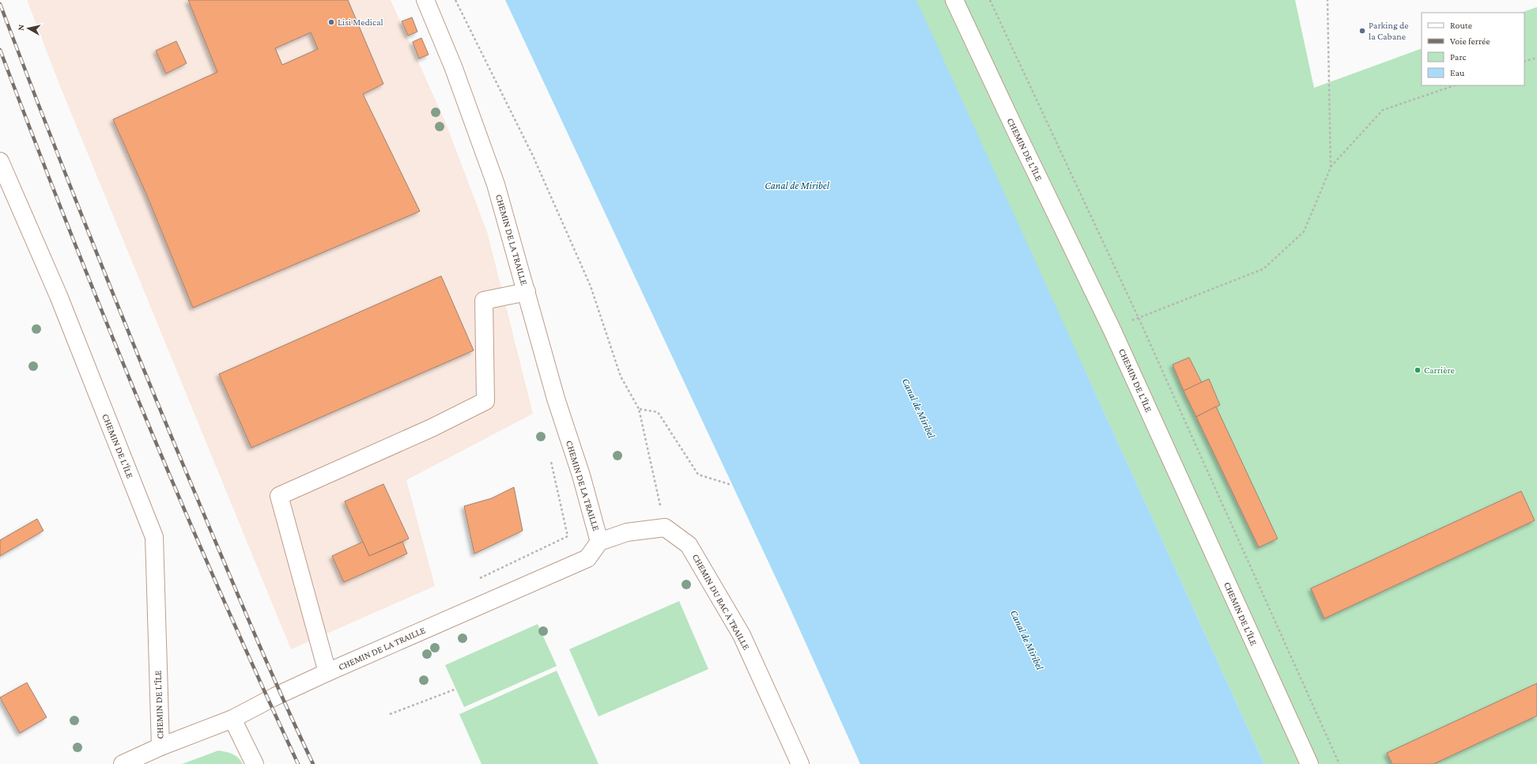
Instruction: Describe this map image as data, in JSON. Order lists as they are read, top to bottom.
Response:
{
  "streets": {
    "street": ["CHEMIN DE L'ÎLE", "CHEMIN DE LA TRAILLE", "CHEMIN DU BAC À TRAILLE"]
  },
  "crossings": [
    ["CHEMIN DE L'ÎLE", "CHEMIN DE LA TRAILLE"]
  ],
  "water": ["Canal de Miribel"],
  "places": ["Lisi Medical", "Parking de la Cabane", "Carrière"],
  "legend": [
    "Route",
    "Voie ferrée",
    "Parc",
    "Eau"
  ],
  "north": "left"
}
